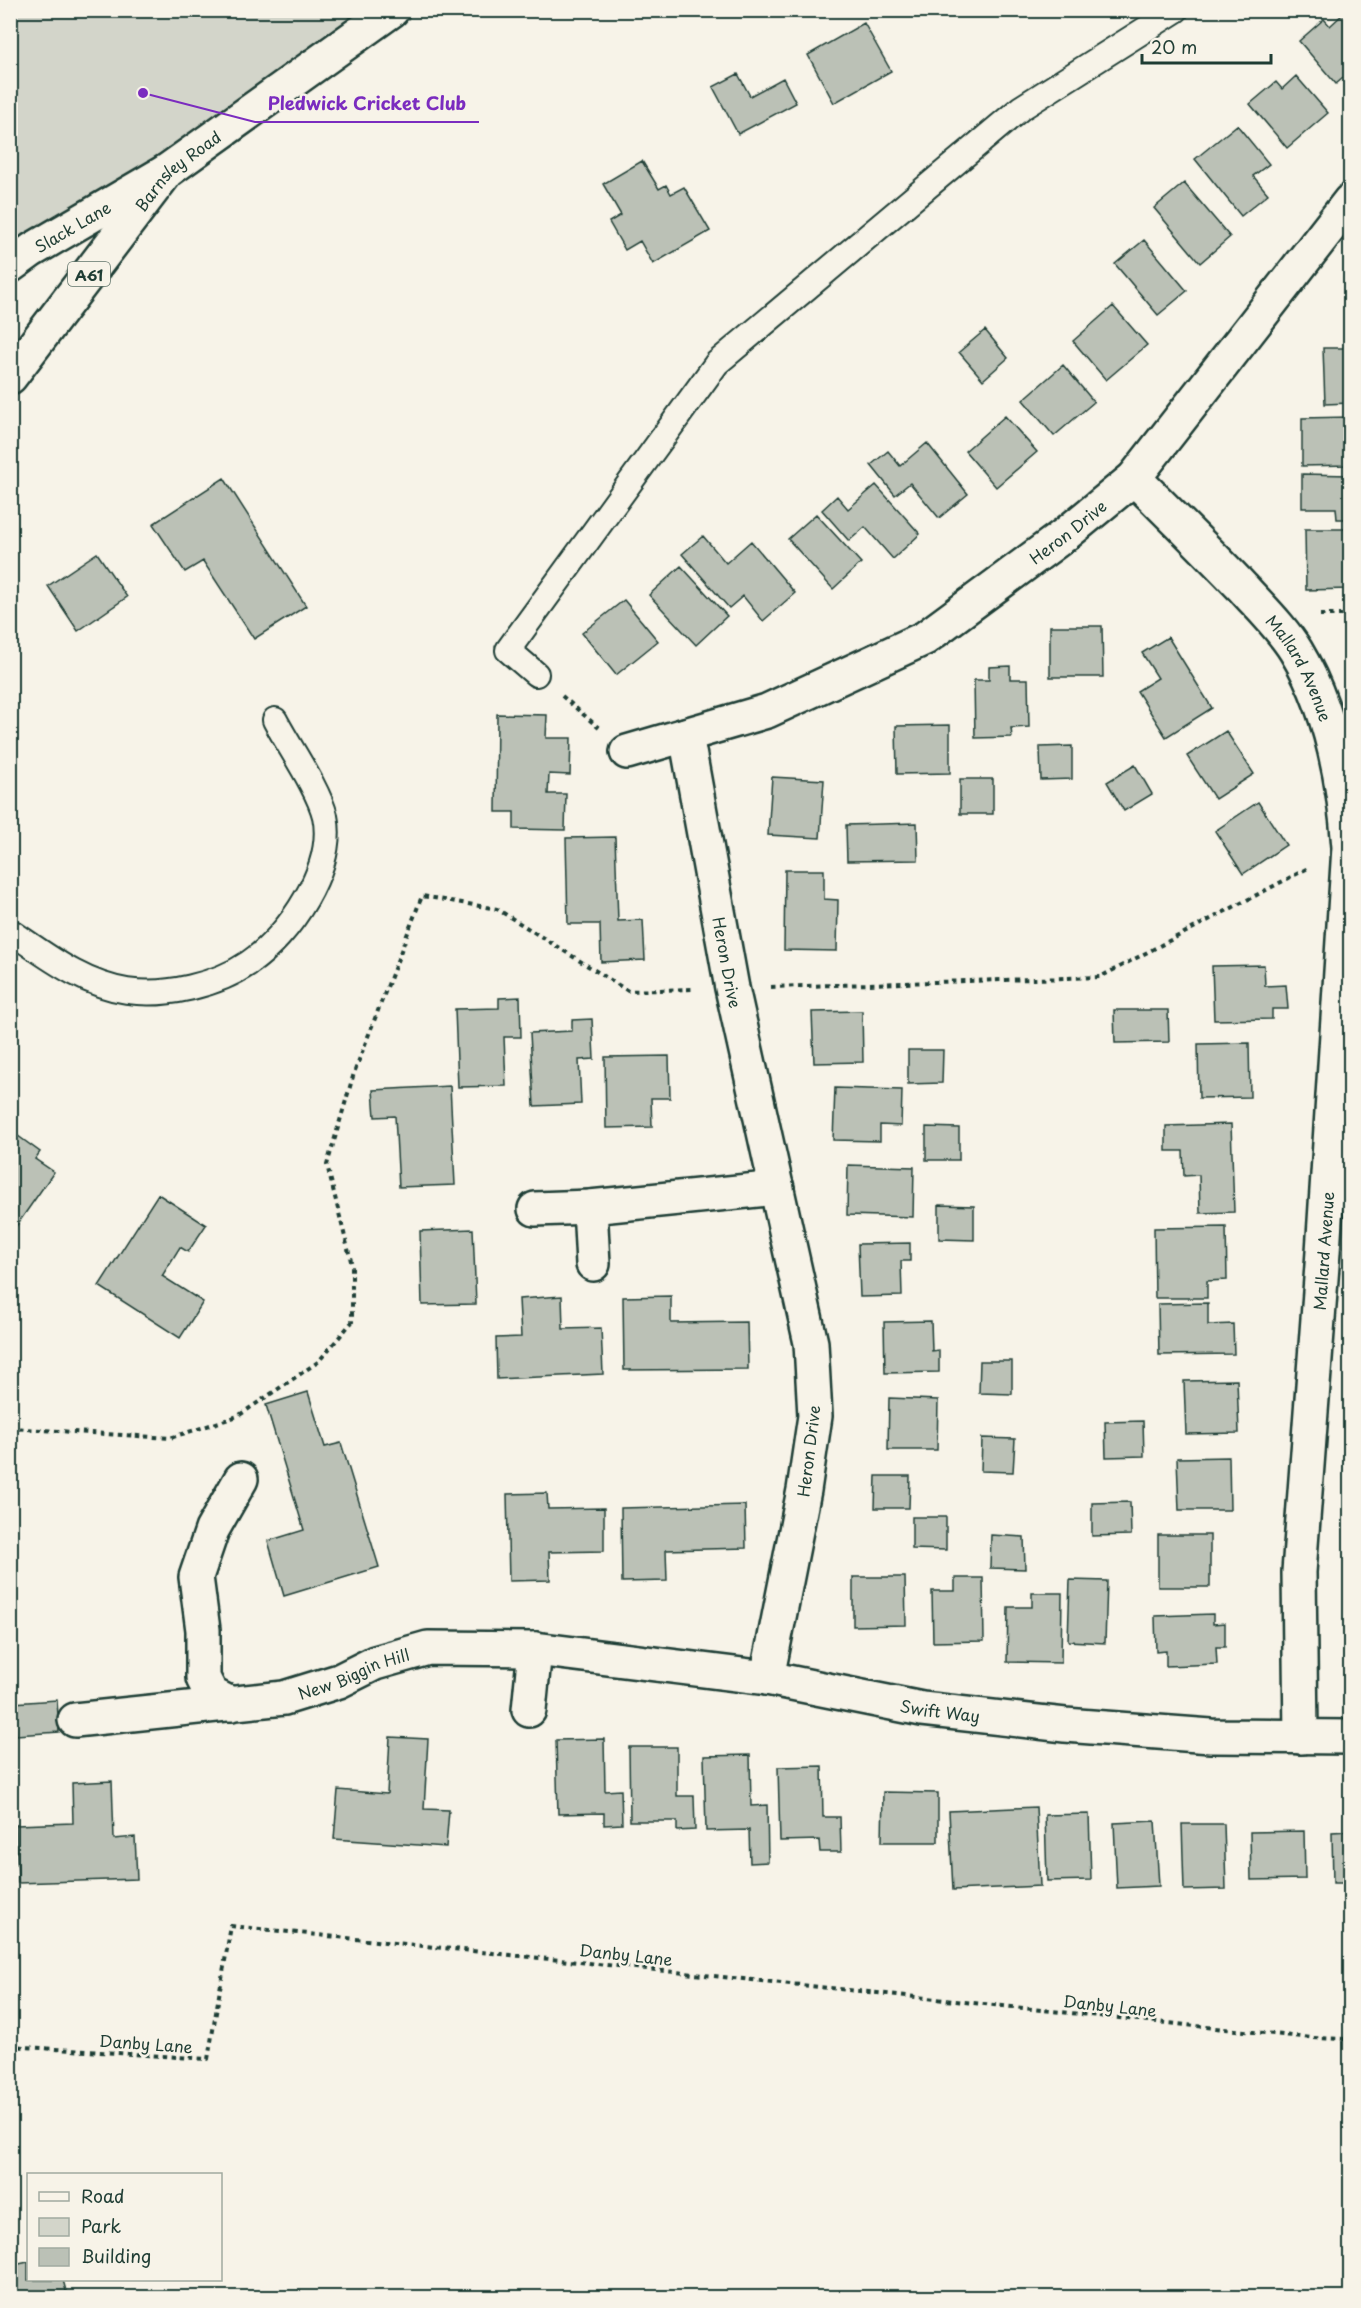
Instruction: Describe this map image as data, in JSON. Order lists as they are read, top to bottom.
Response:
{
  "streets": {
    "street": [
      "Barnsley Road",
      "Slack Lane",
      "A61",
      "Heron Drive",
      "Mallard Avenue",
      "New Biggin Hill",
      "Swift Way"
    ],
    "path": ["Danby Lane"]
  },
  "crossings": [
    ["Barnsley Road", "Slack Lane"],
    ["Heron Drive", "Mallard Avenue"],
    ["Heron Drive", "Swift Way"],
    ["Mallard Avenue", "Swift Way"],
    ["New Biggin Hill", "Swift Way"]
  ],
  "places": ["Pledwick Cricket Club"],
  "legend": ["Road", "Park", "Building"],
  "scale_bar": "20 m"
}
